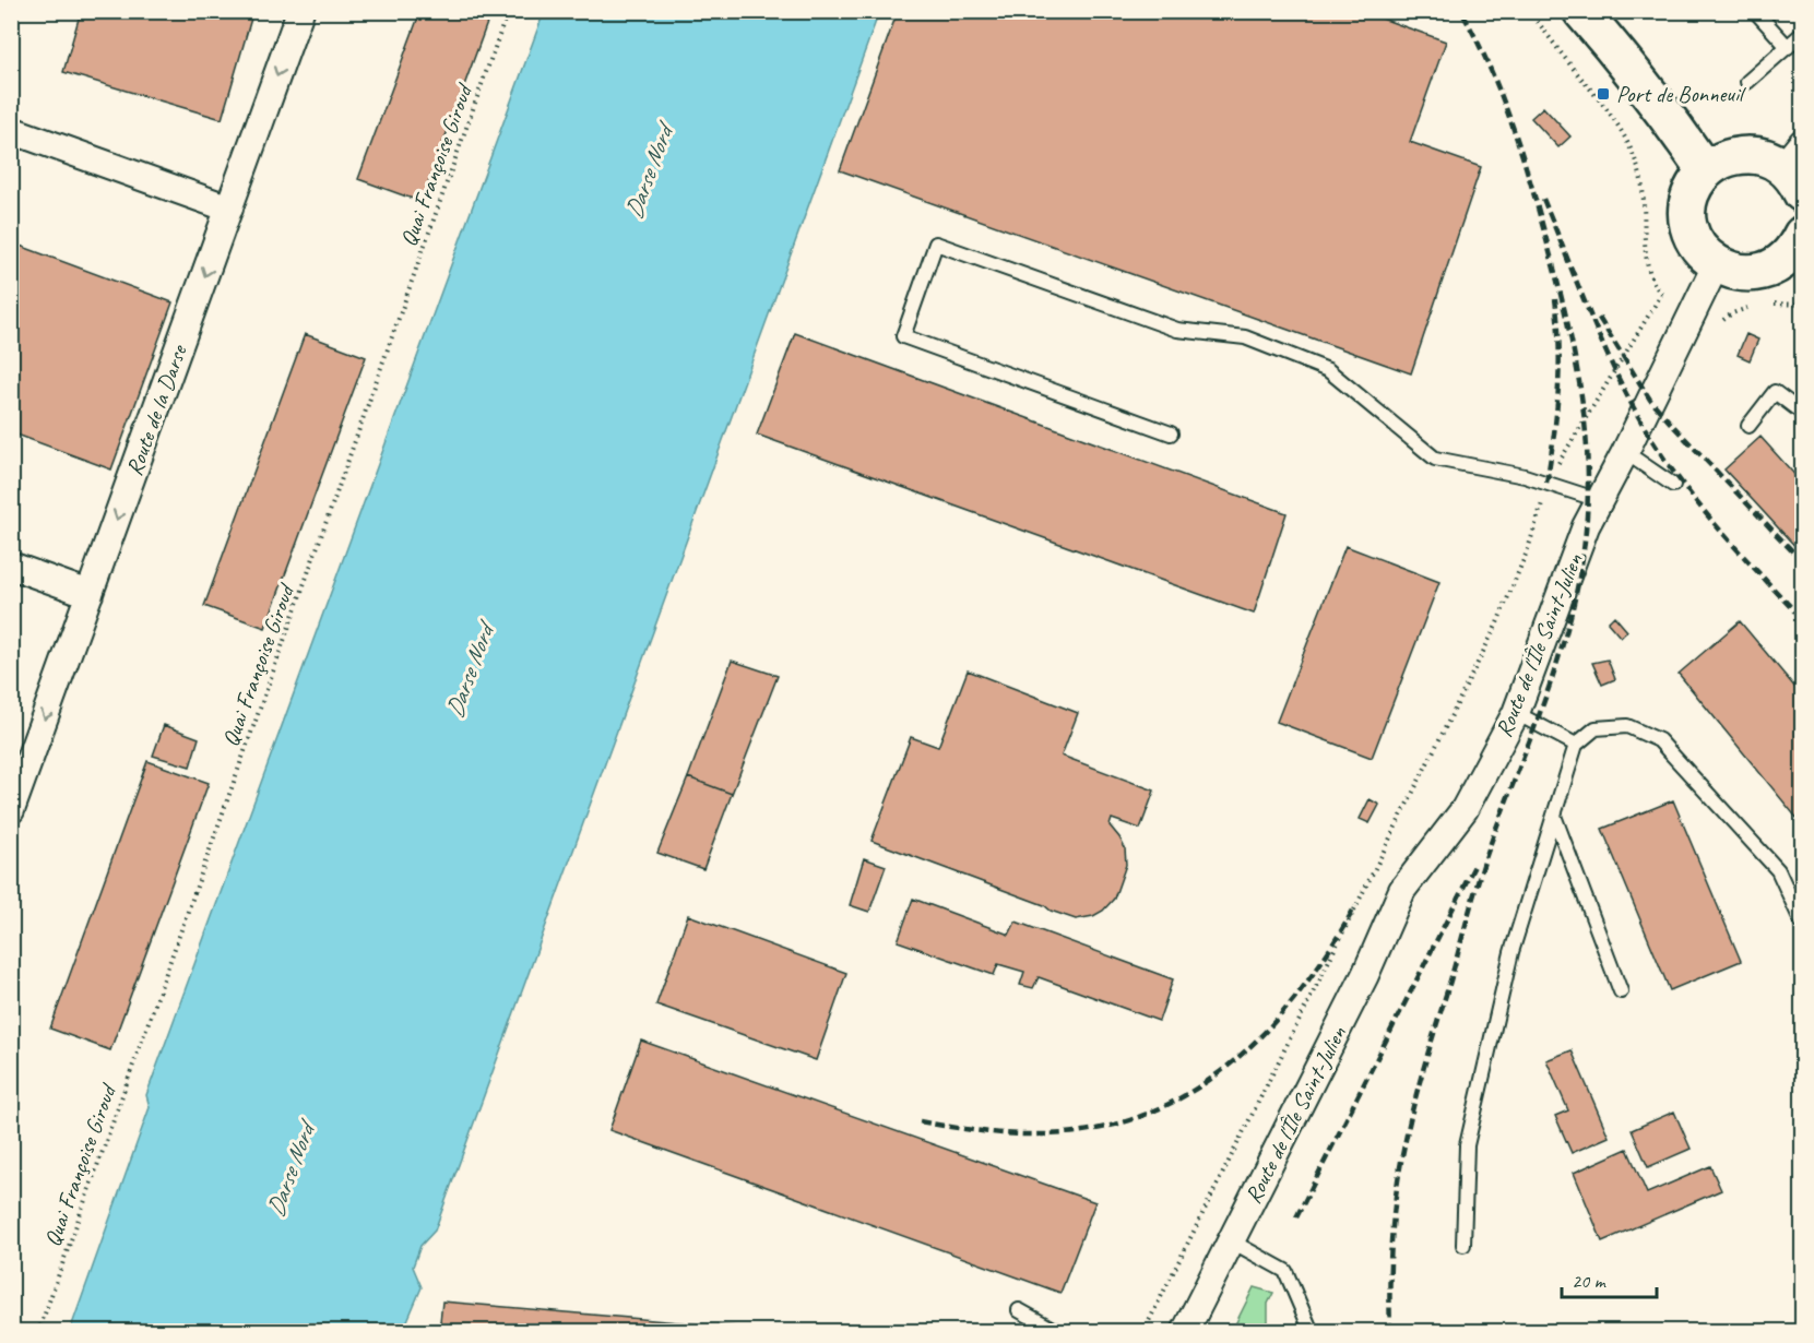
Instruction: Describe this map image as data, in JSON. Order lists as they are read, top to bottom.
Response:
{
  "streets": {
    "street": ["Route de la Darse", "Route de l'Île Saint-Julien"],
    "path": ["Quai Françoise Giroud"]
  },
  "one_way": ["Route de la Darse"],
  "water": ["Darse Nord"],
  "places": {
    "transit": ["Port de Bonneuil"]
  },
  "scale_bar": "20 m"
}
